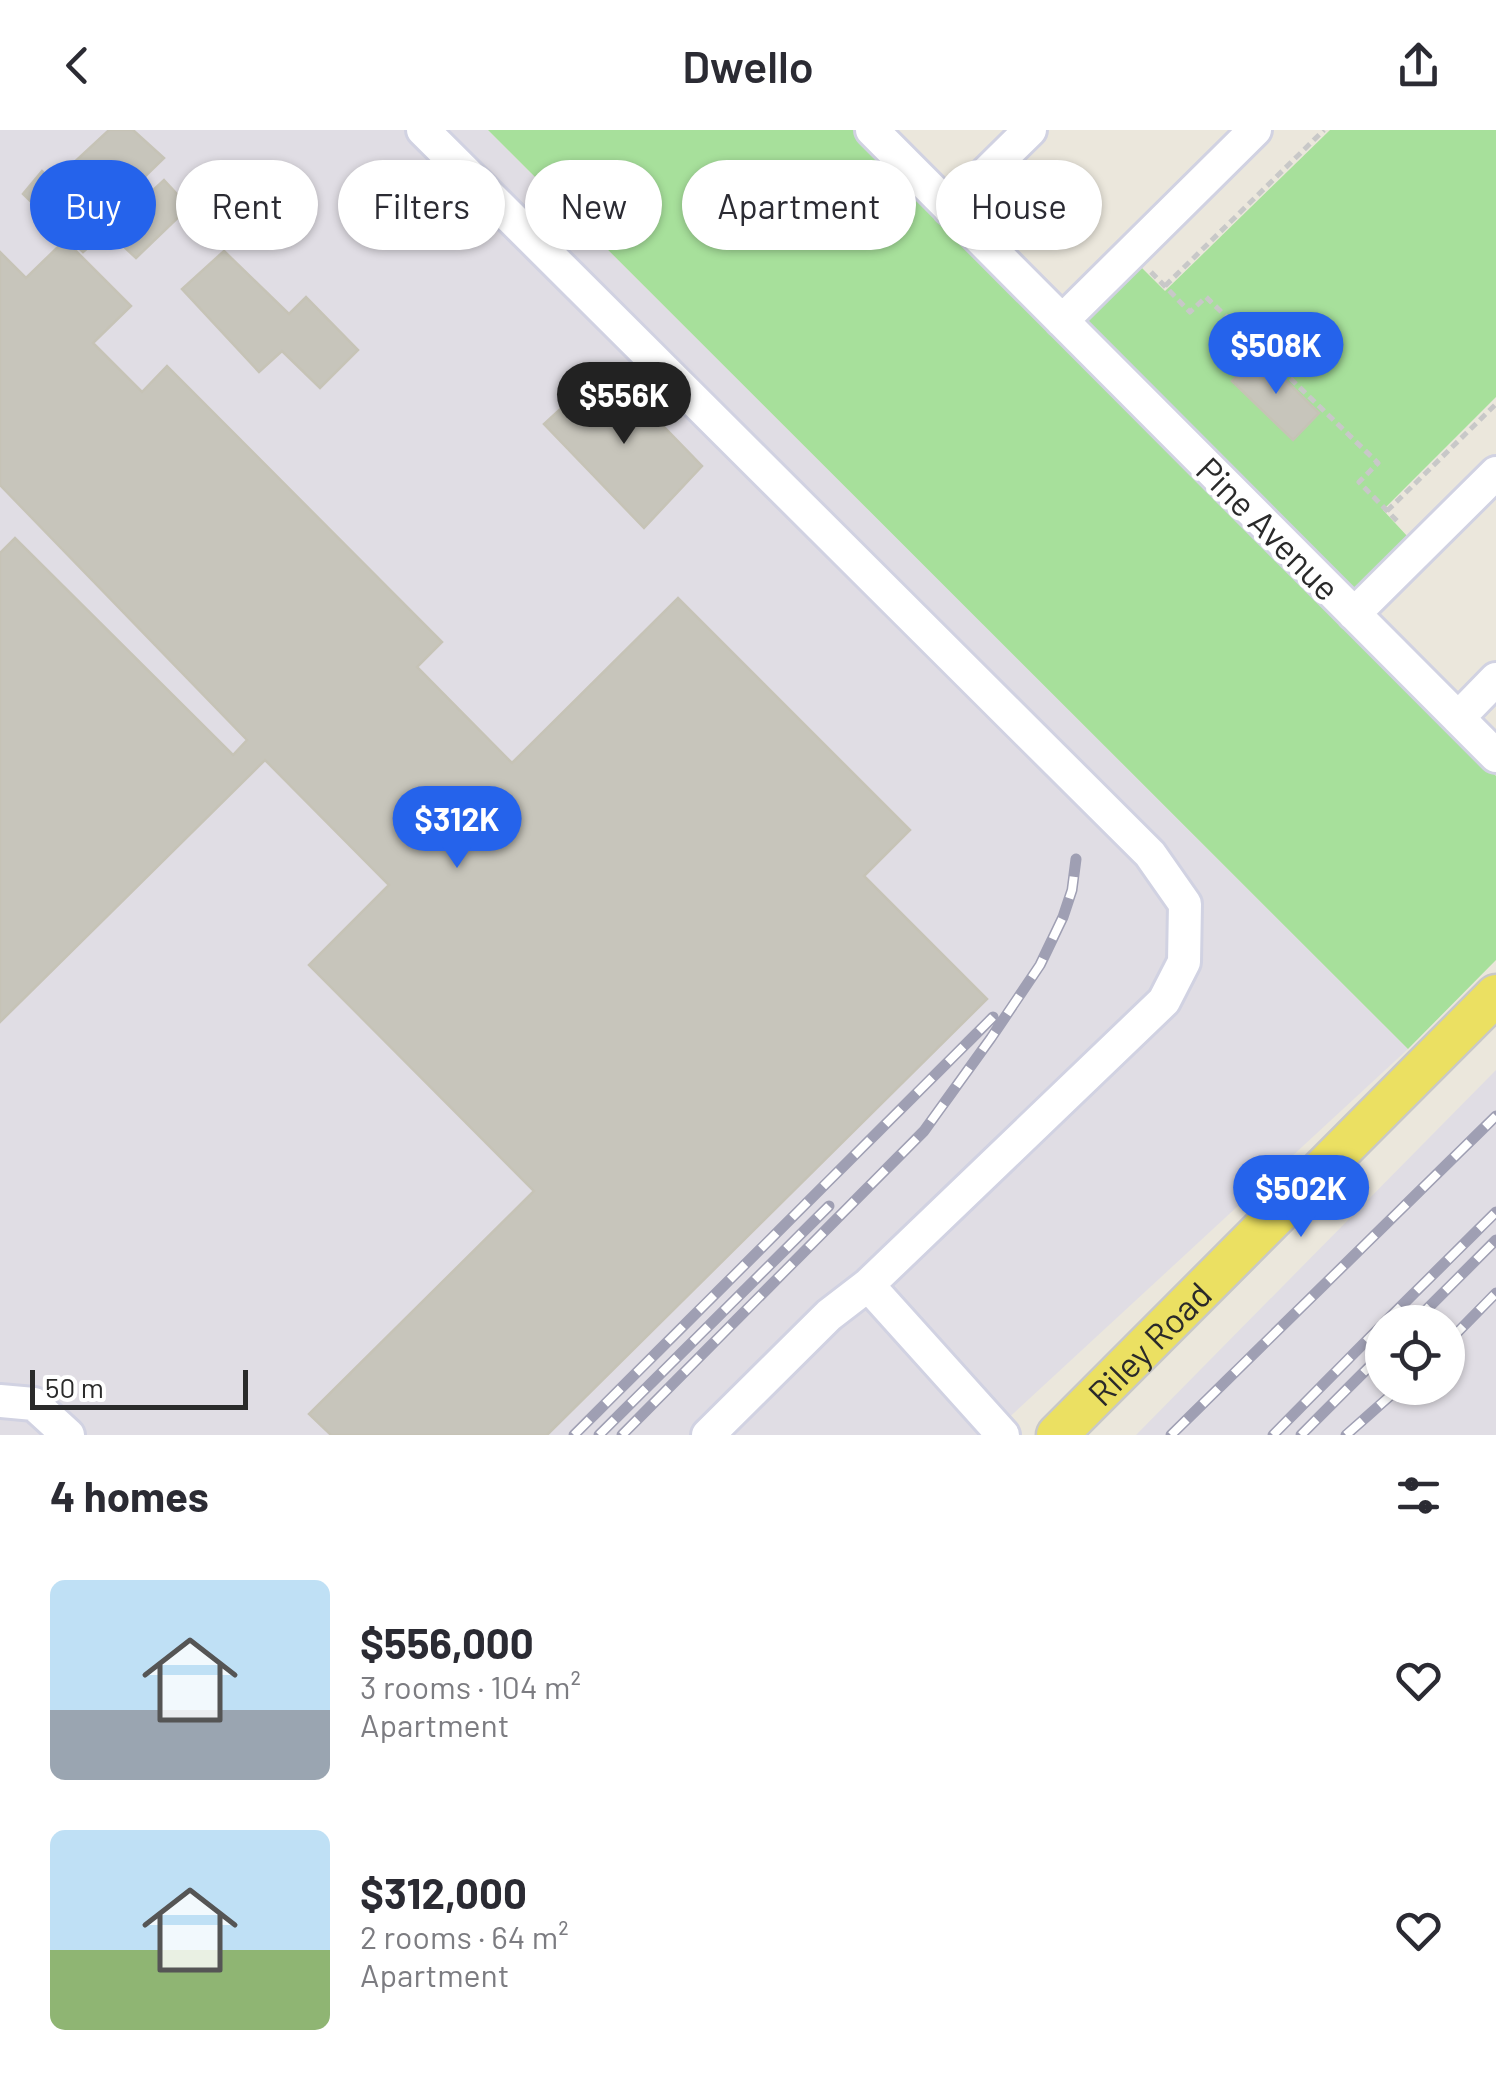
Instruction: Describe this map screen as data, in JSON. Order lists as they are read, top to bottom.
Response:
{
  "streets": {
    "main road": ["Riley Road"],
    "street": ["Pine Avenue"]
  },
  "scale_bar": "50 m",
  "page": {
    "header": "Dwello",
    "chip": [
      "Buy",
      "Rent",
      "Filters",
      "New",
      "Apartment",
      "House"
    ],
    "price": [
      "$508K",
      "$556K",
      "$312K",
      "$502K"
    ],
    "scale": "50 m",
    "heading": "4 homes",
    "list": [
      {
        "name": "$556,000",
        "note": "3 rooms · 104 m² · Apartment"
      },
      {
        "name": "$312,000",
        "note": "2 rooms · 64 m² · Apartment"
      }
    ]
  }
}
